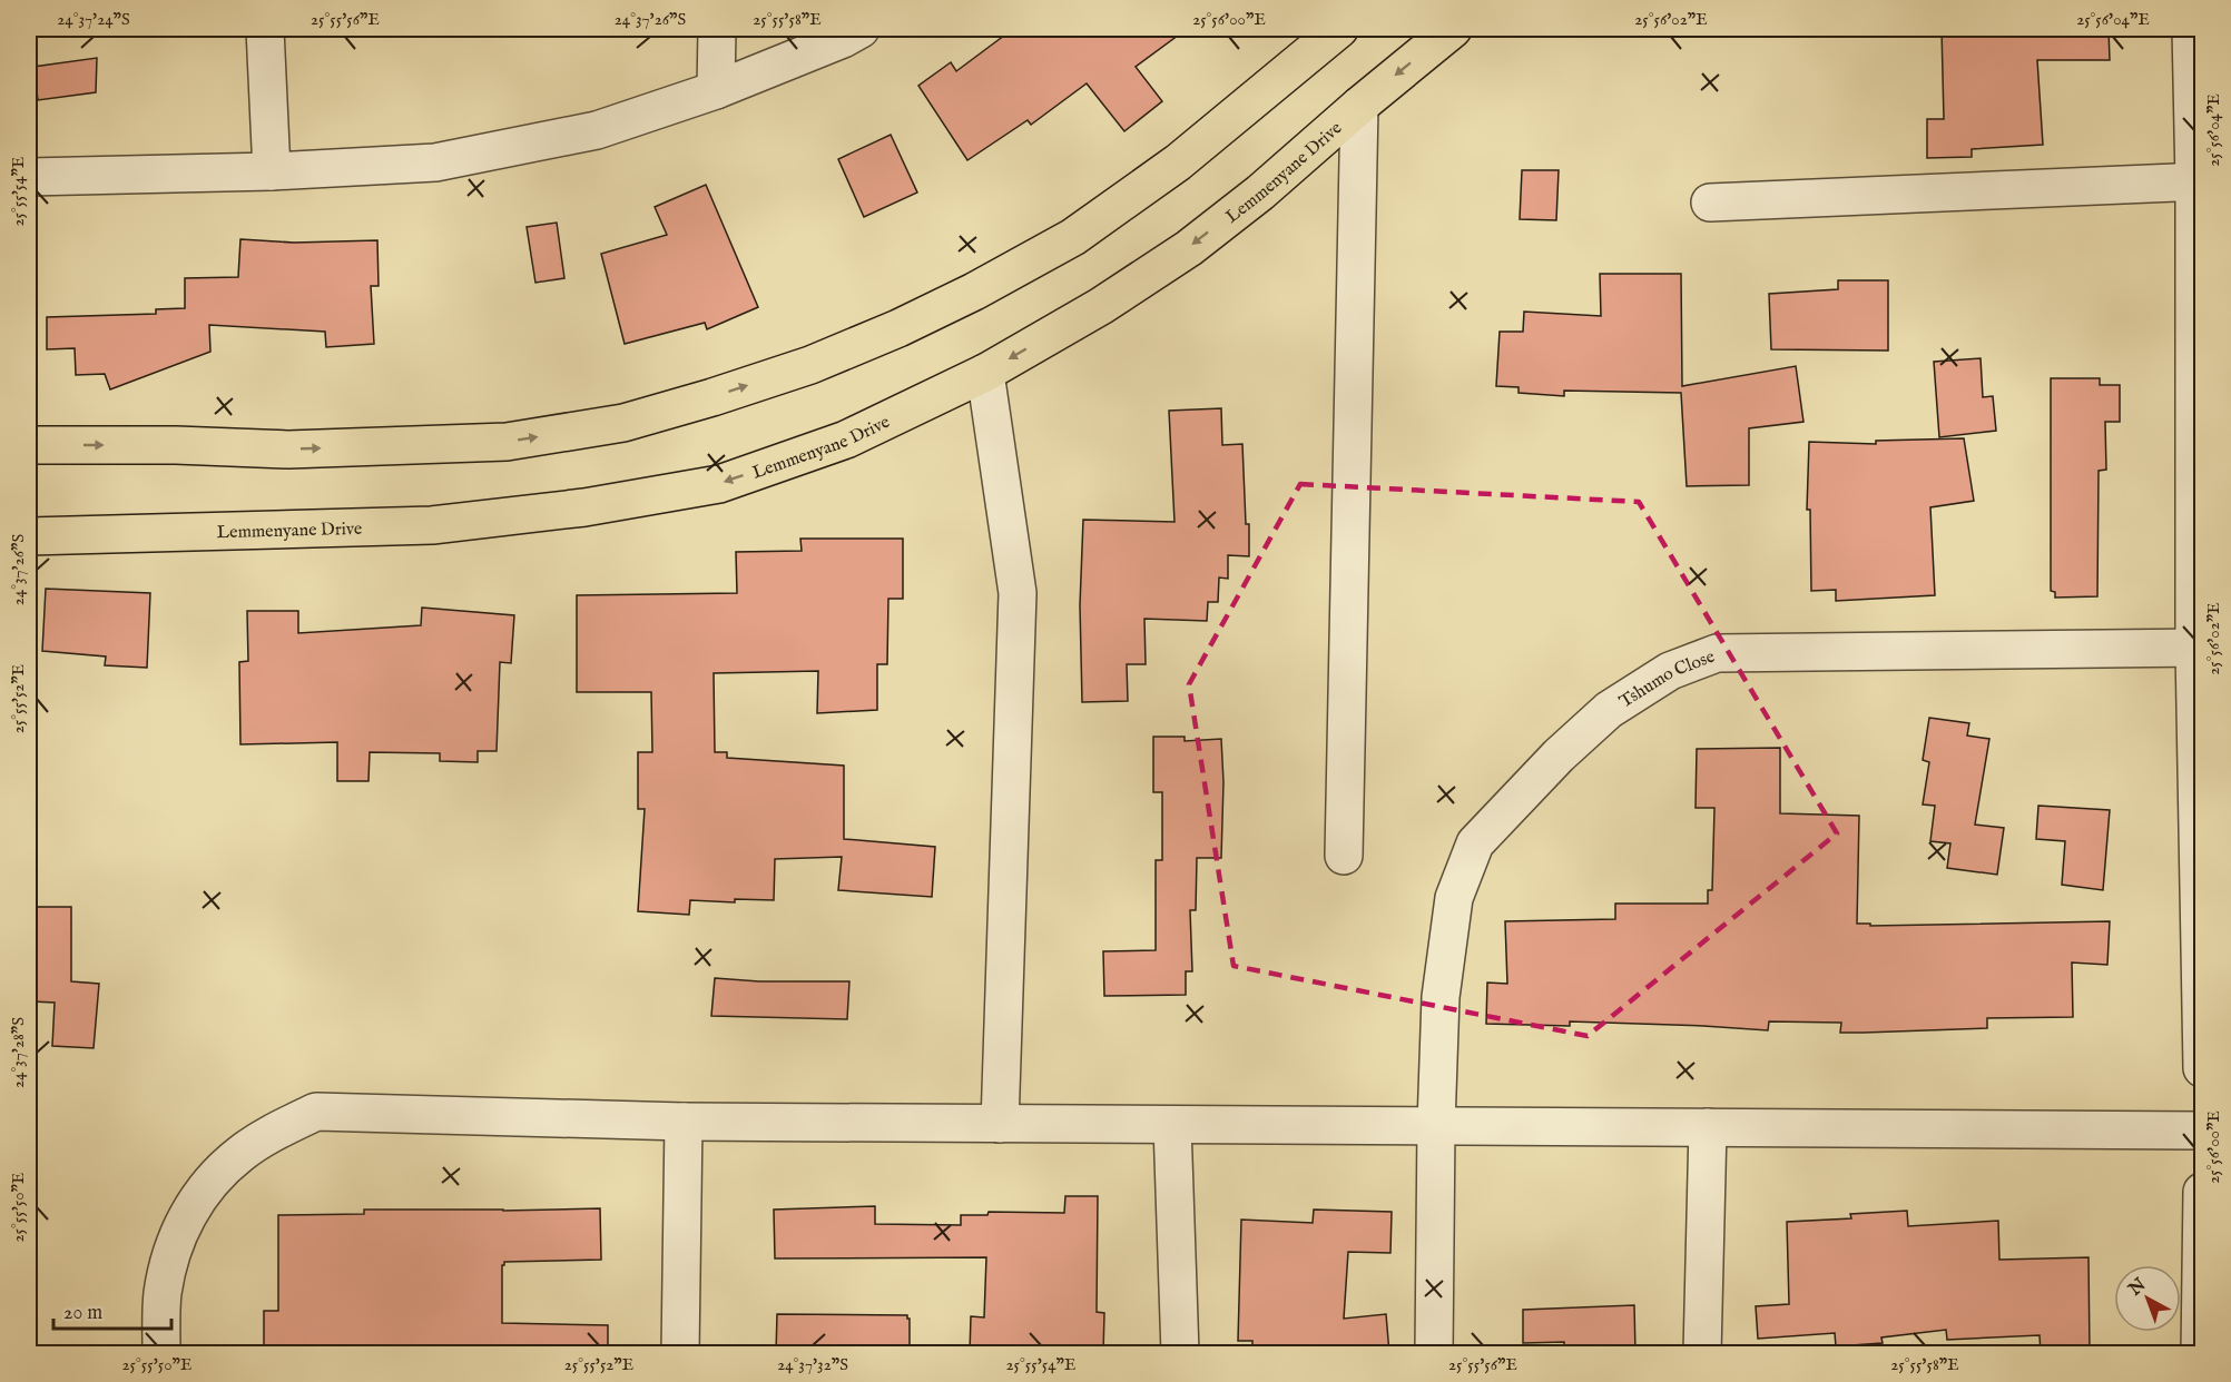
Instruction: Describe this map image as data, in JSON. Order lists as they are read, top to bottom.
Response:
{
  "streets": {
    "main road": ["Lemmenyane Drive"],
    "street": ["Tshumo Close"]
  },
  "scale_bar": "20 m",
  "north": "top left",
  "coordinates": [
    "24°37'24\"S",
    "25°55'56\"E",
    "24°37'26\"S",
    "25°55'58\"E",
    "25°56'00\"E",
    "25°56'02\"E",
    "25°56'04\"E",
    "25°55'54\"E",
    "25°55'52\"E",
    "24°37'28\"S",
    "25°55'50\"E",
    "24°37'32\"S"
  ]
}
